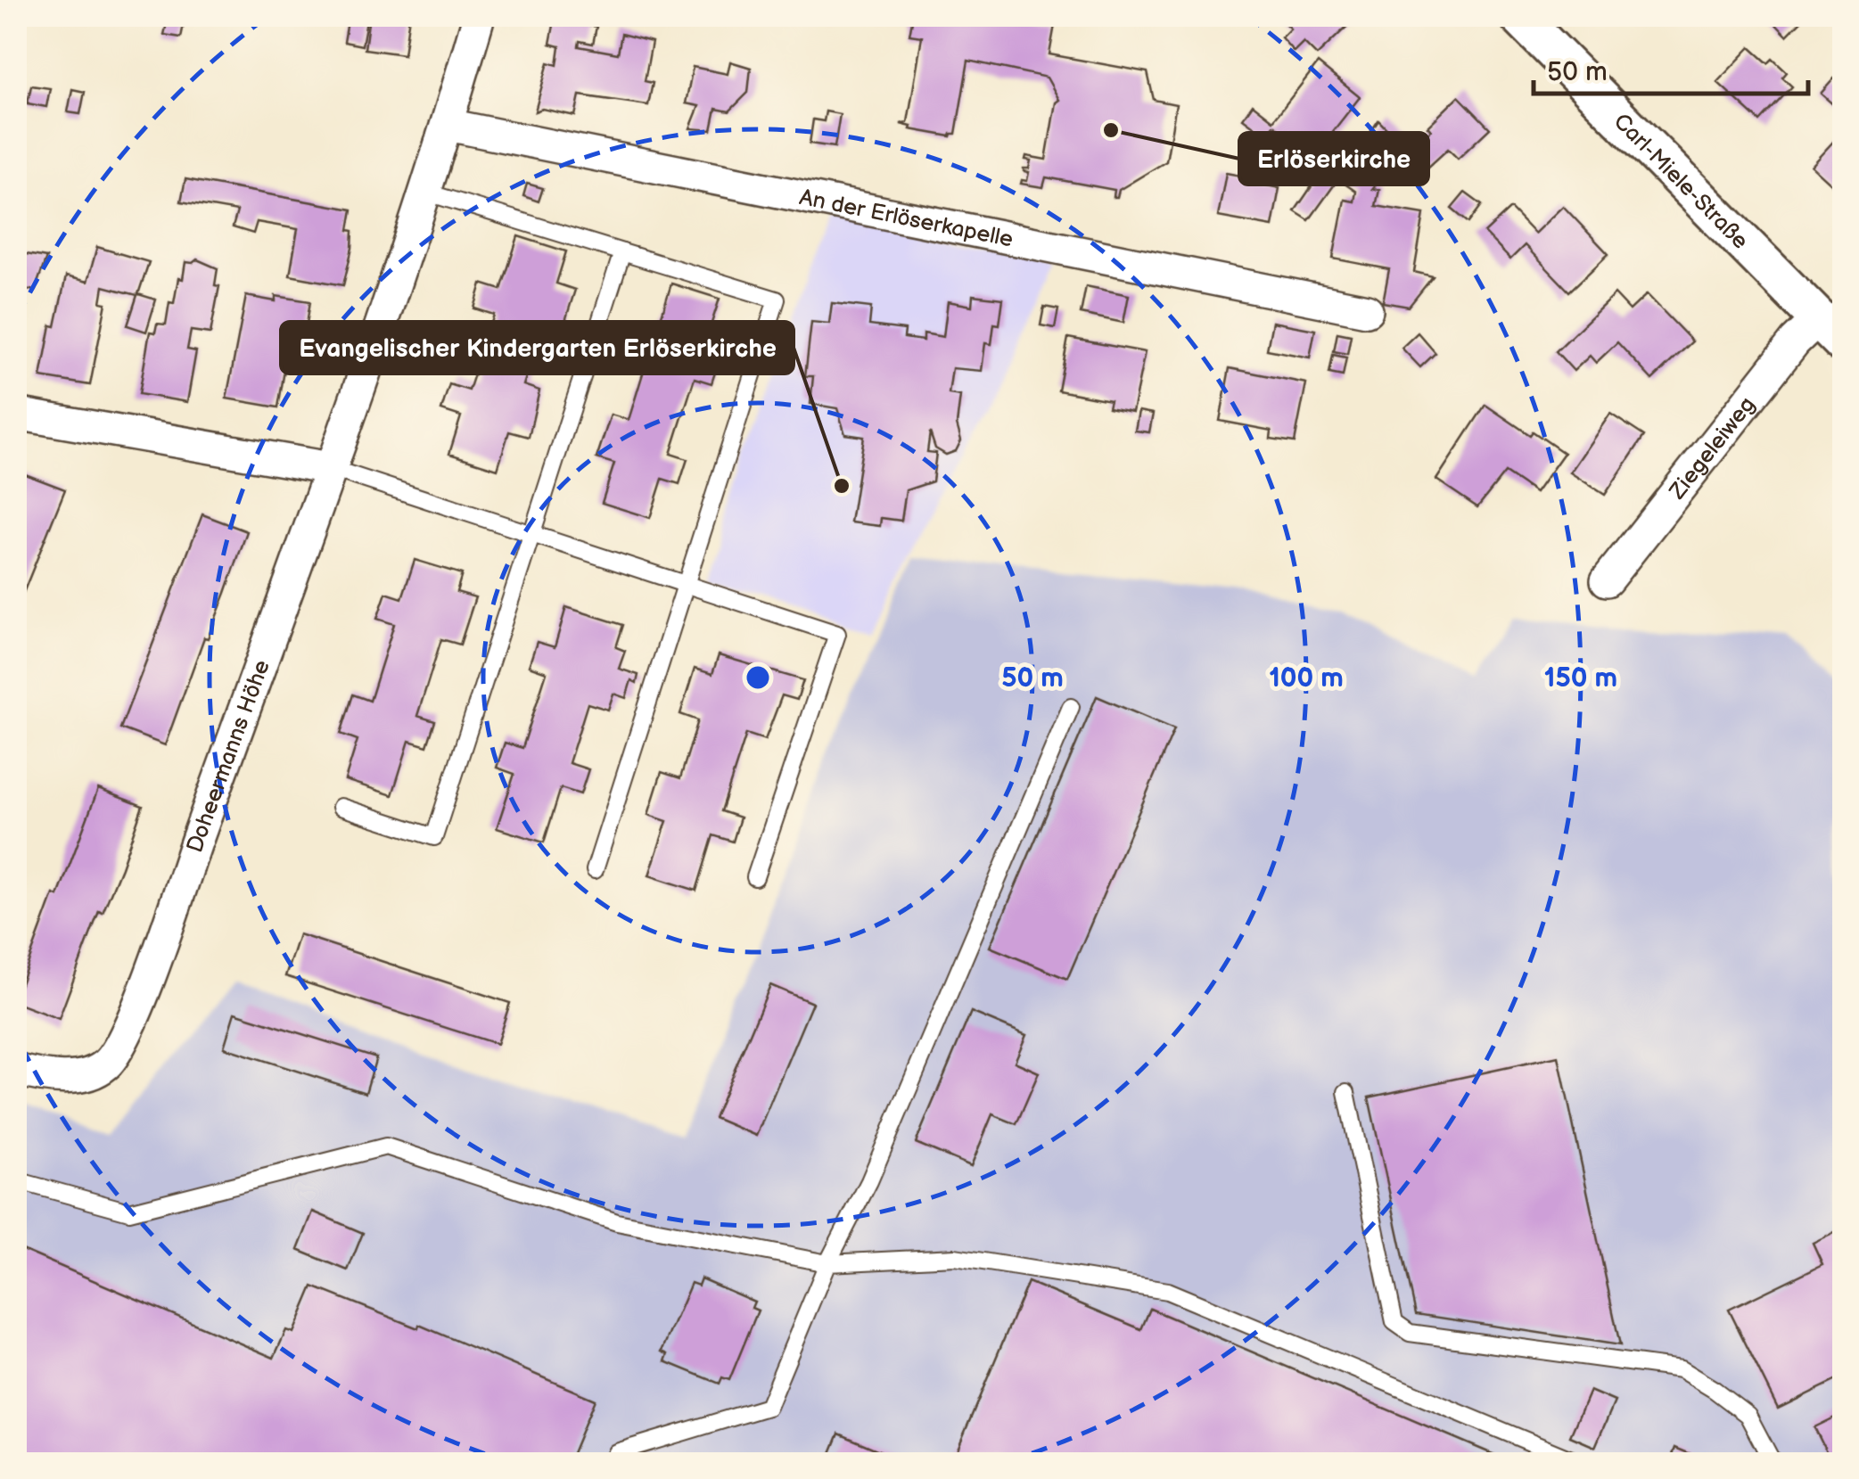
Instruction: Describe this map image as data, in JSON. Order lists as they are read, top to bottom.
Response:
{
  "streets": {
    "street": [
      "Carl-Miele-Straße",
      "An der Erlöserkapelle",
      "Ziegeleiweg",
      "Doheermanns Höhe"
    ]
  },
  "crossings": [
    ["Carl-Miele-Straße", "Ziegeleiweg"],
    ["An der Erlöserkapelle", "Doheermanns Höhe"]
  ],
  "places": ["Erlöserkirche", "Evangelischer Kindergarten Erlöserkirche"],
  "scale_bar": "50 m",
  "rings": ["50 m", "100 m", "150 m"]
}
